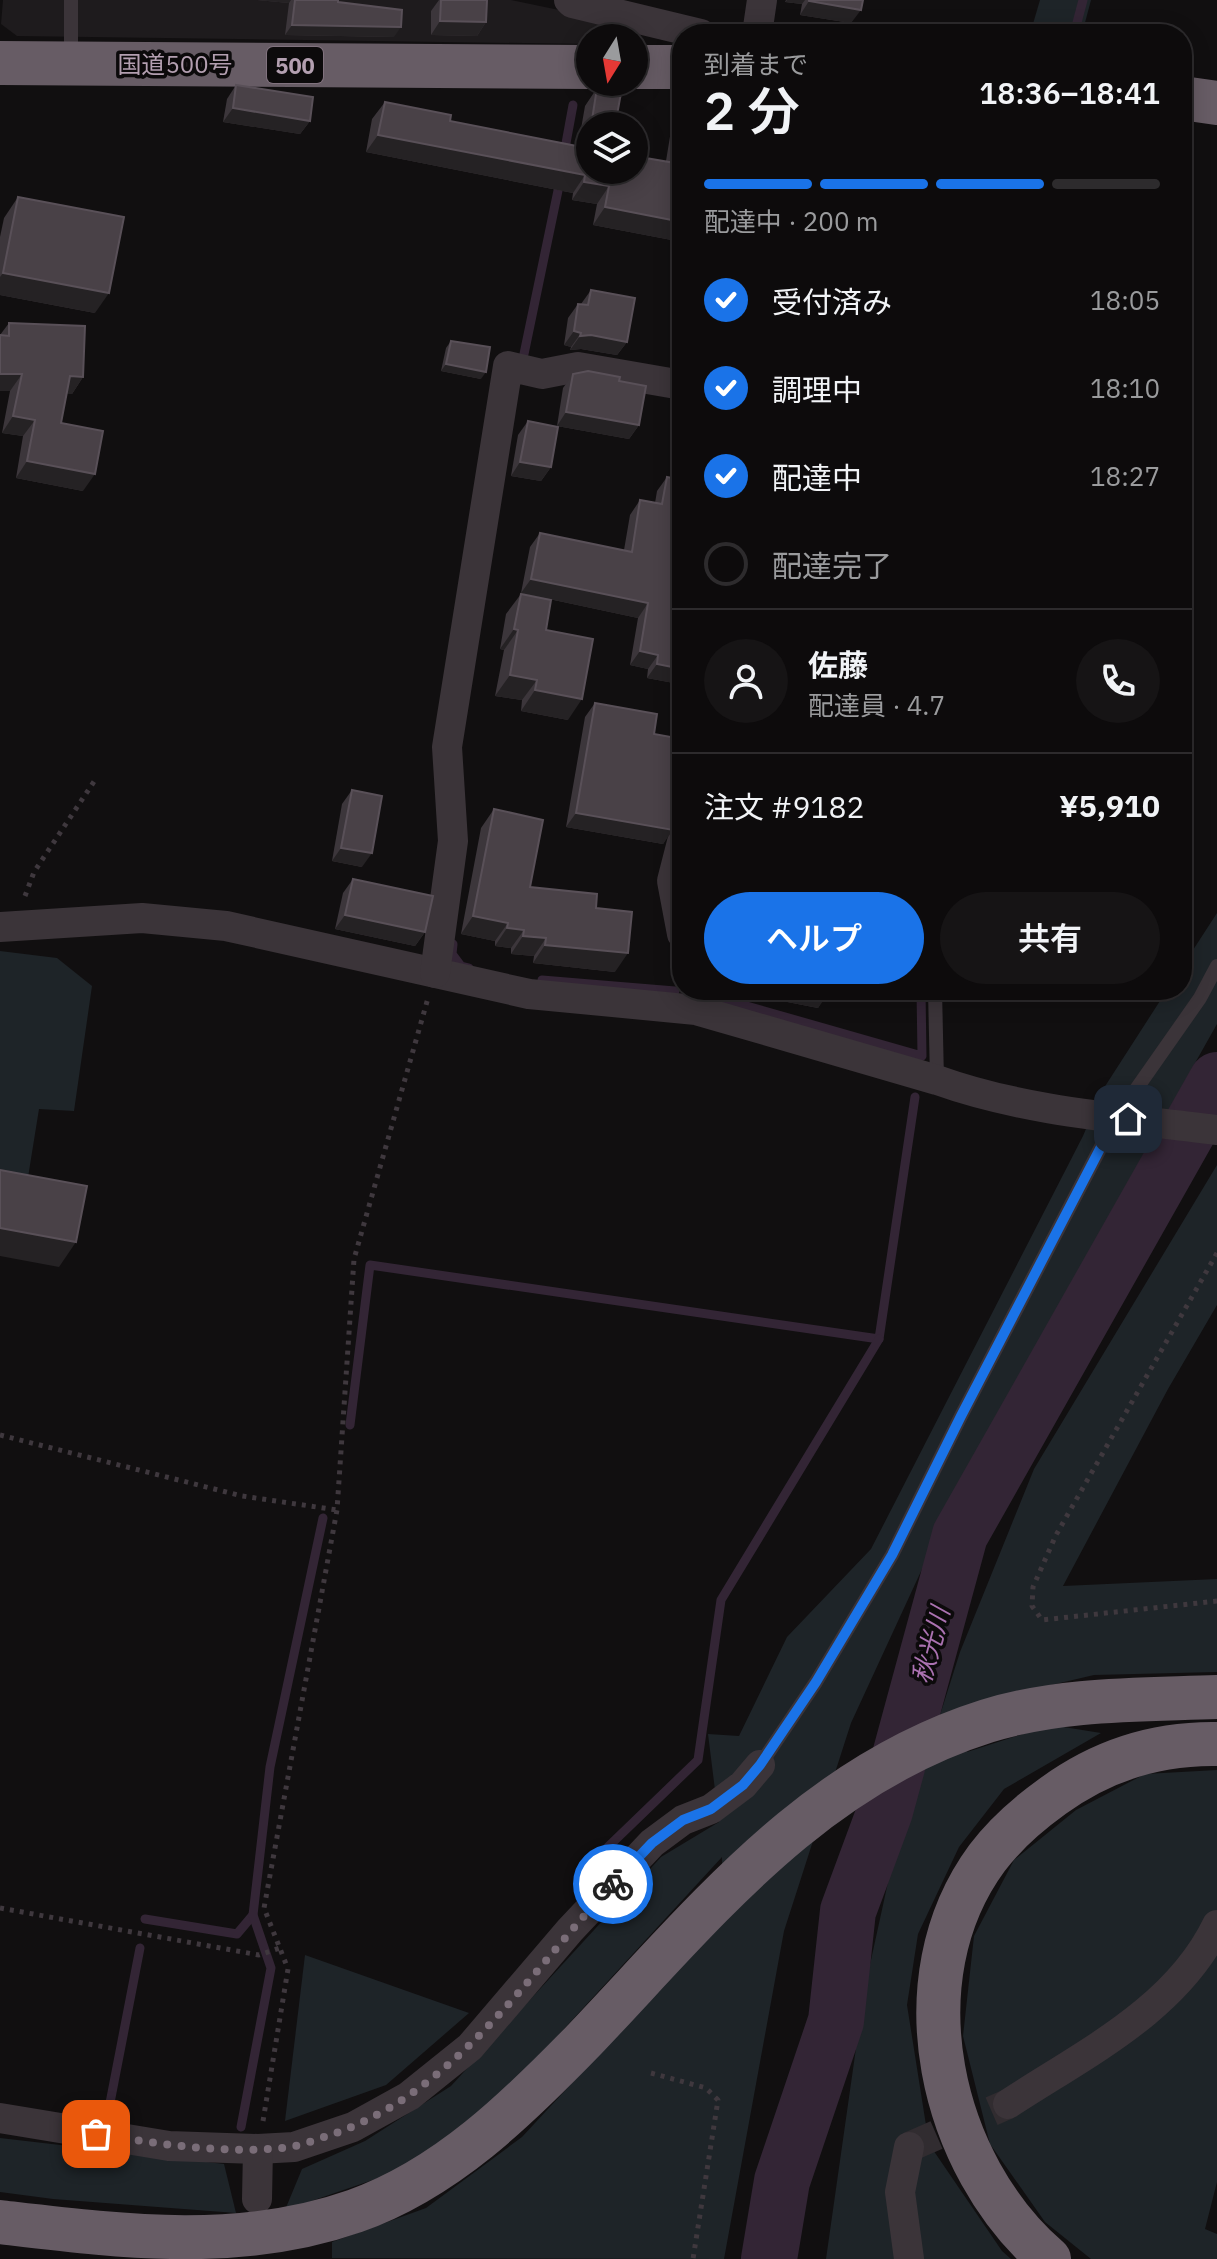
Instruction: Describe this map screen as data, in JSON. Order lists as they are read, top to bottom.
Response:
{
  "streets": {
    "highway": ["国道500号", "500"]
  },
  "water": ["秋光川"],
  "north": "bottom",
  "page": {
    "heading": ["2 分", "到着まで", "18:36–18:41"],
    "panel": [
      "佐藤",
      "配達員 · 4.7",
      "注文 #9182",
      "¥5,910"
    ],
    "bar": "配達中 · 200 m",
    "list": [
      ["受付済み", "18:05"],
      ["調理中", "18:10"],
      ["配達中", "18:27"],
      "配達完了"
    ],
    "buttons": ["ヘルプ", "共有"]
  }
}
